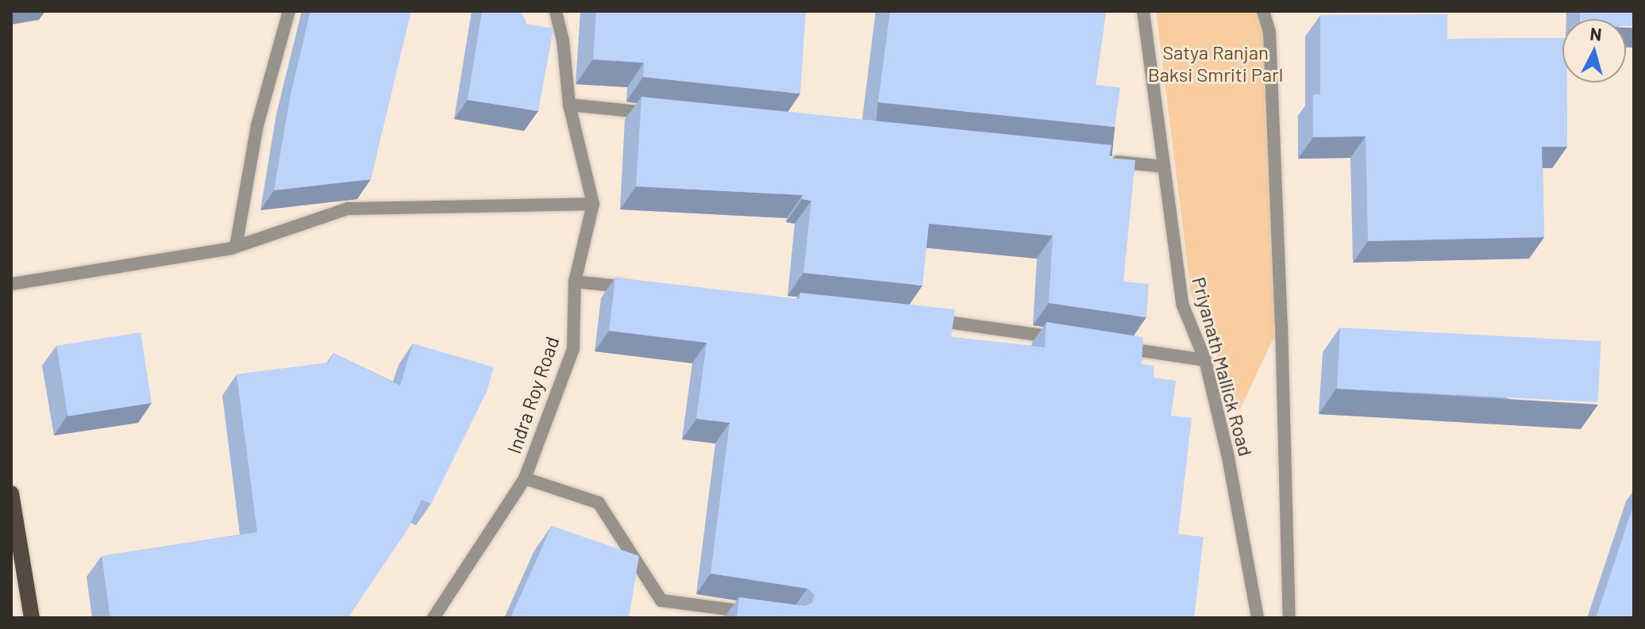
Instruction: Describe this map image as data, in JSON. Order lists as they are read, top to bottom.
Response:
{
  "streets": {
    "street": ["Priyanath Mallick Road", "Indra Roy Road"]
  },
  "parks": ["Satya Ranjan Baksi Smriti Parl"],
  "north": "top"
}
